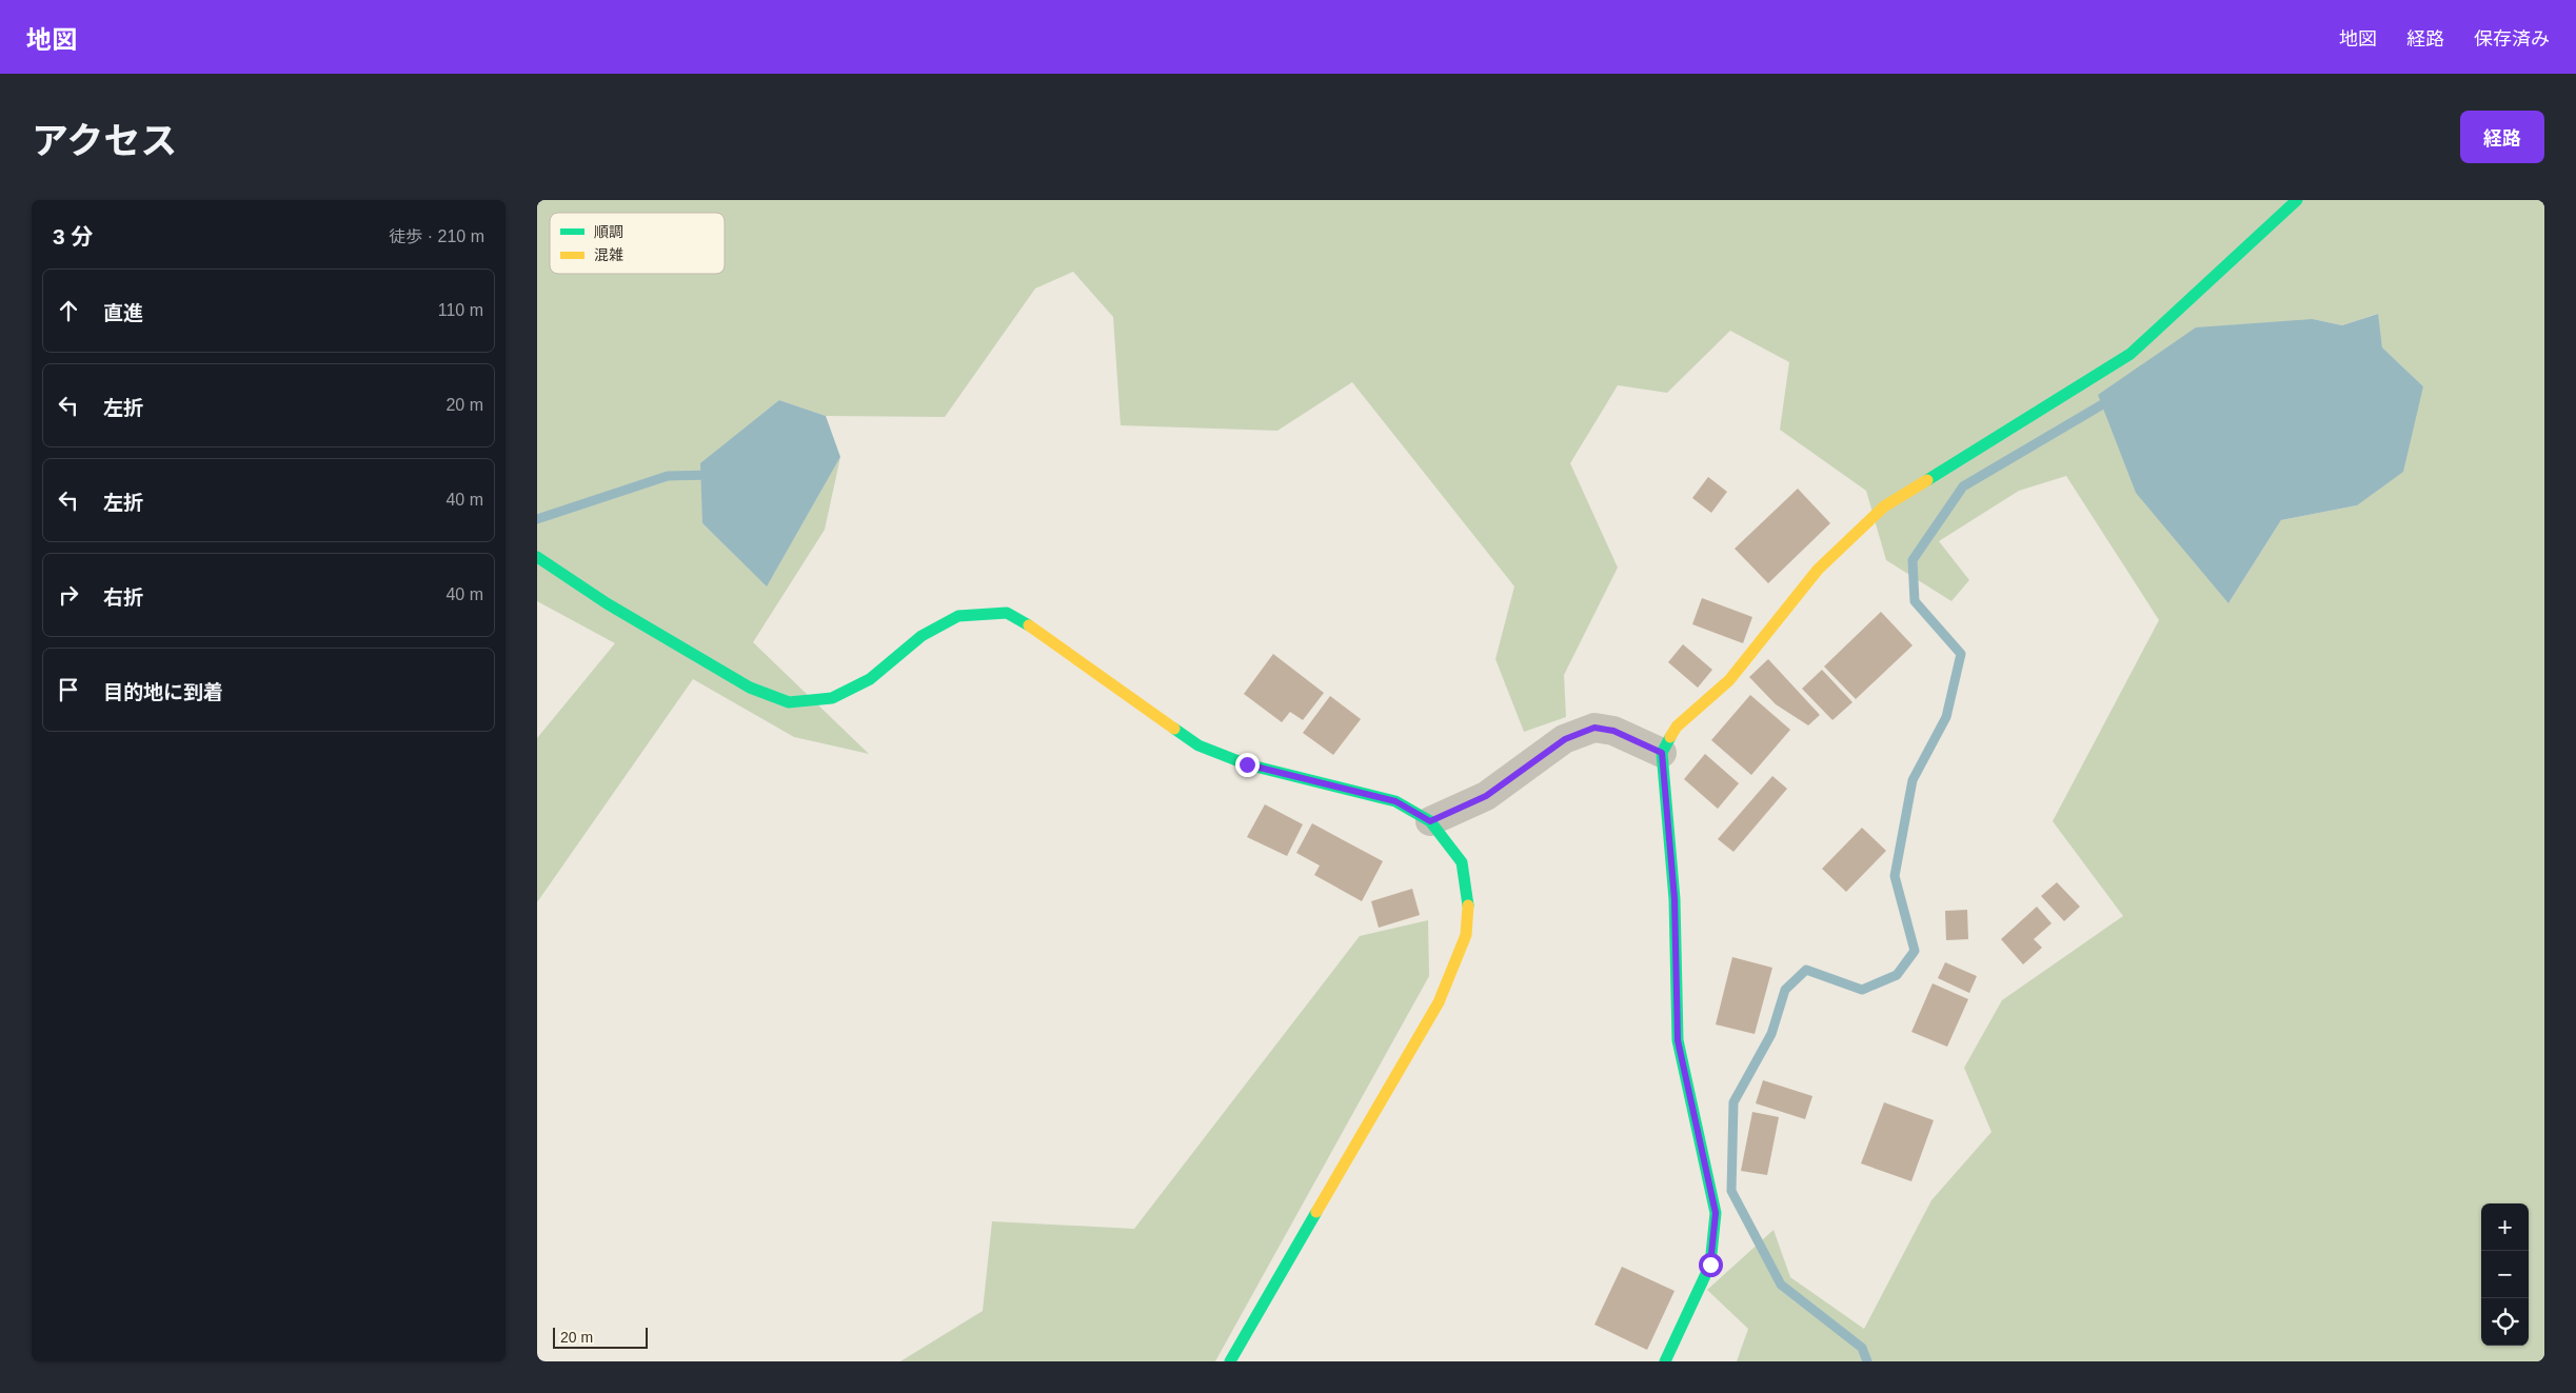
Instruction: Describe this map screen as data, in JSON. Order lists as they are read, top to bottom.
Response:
{
  "legend": ["順調", "混雑"],
  "scale_bar": "20 m",
  "page": {
    "header": "地図",
    "nav": ["地図", "経路", "保存済み"],
    "title": "アクセス",
    "buttons": "経路",
    "heading": ["3 分", "徒歩 · 210 m"],
    "list": [
      ["直進", "110 m"],
      ["左折", "20 m"],
      ["左折", "40 m"],
      ["右折", "40 m"],
      "目的地に到着"
    ],
    "map_buttons": ["+", "−"],
    "scale": "20 m"
  }
}
